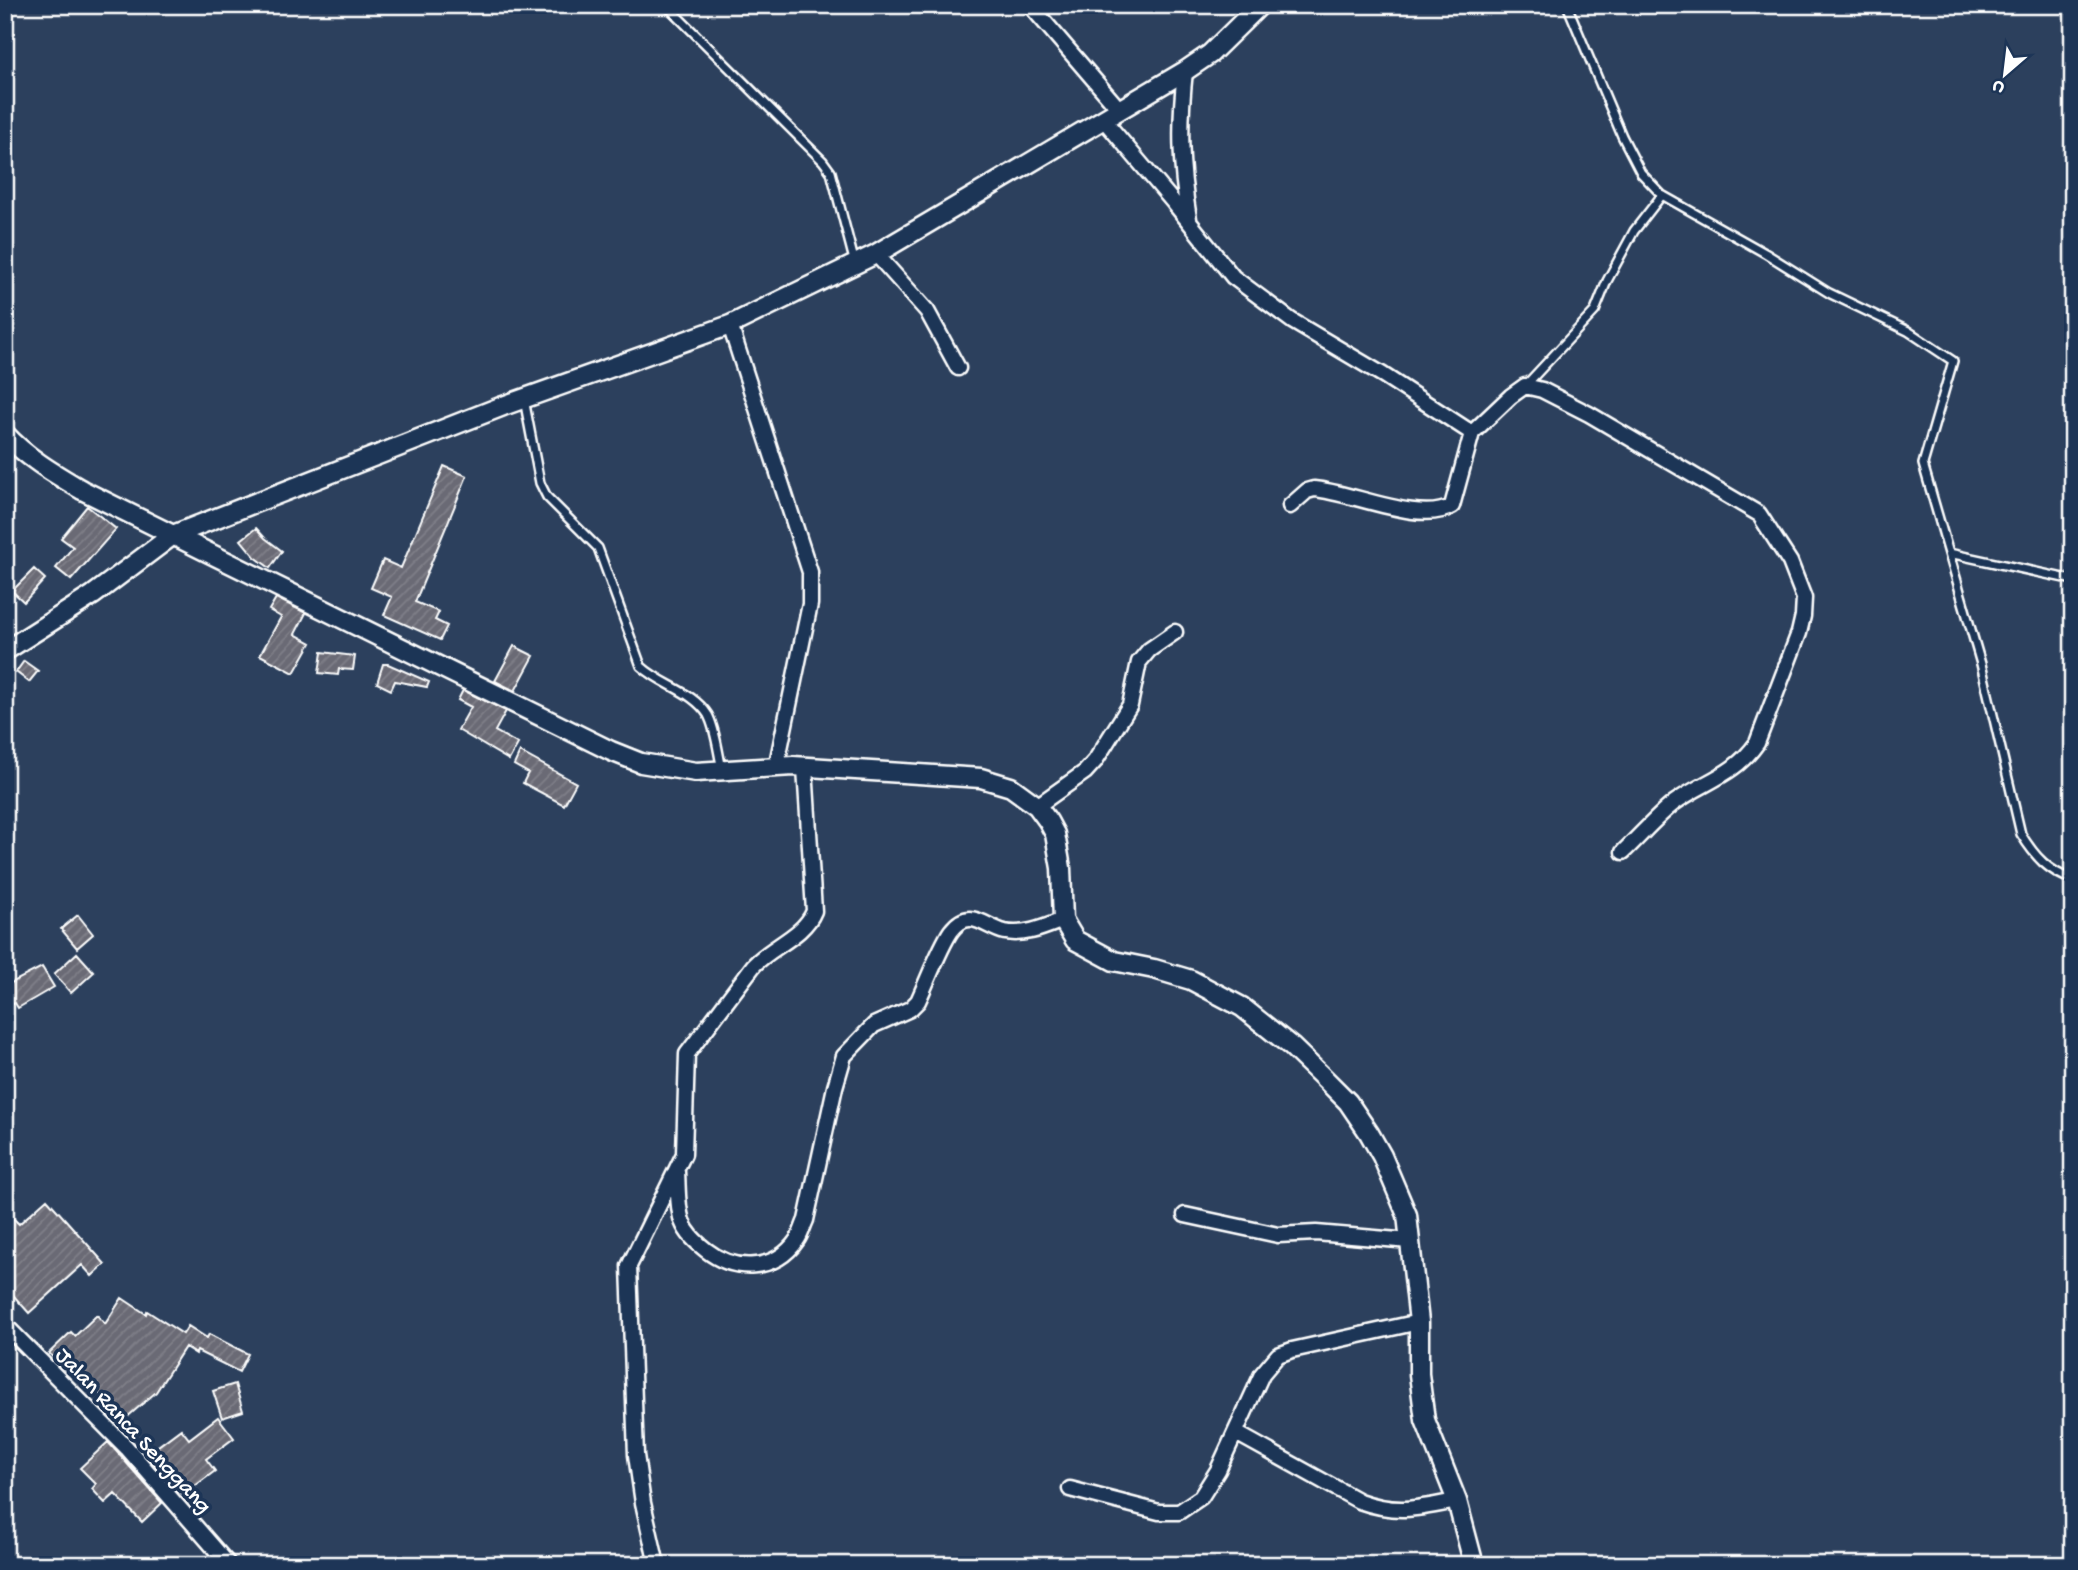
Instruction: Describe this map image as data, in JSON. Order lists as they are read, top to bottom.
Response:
{
  "streets": {
    "street": ["Jalan Ranca Senggang"]
  },
  "north": "bottom left"
}
